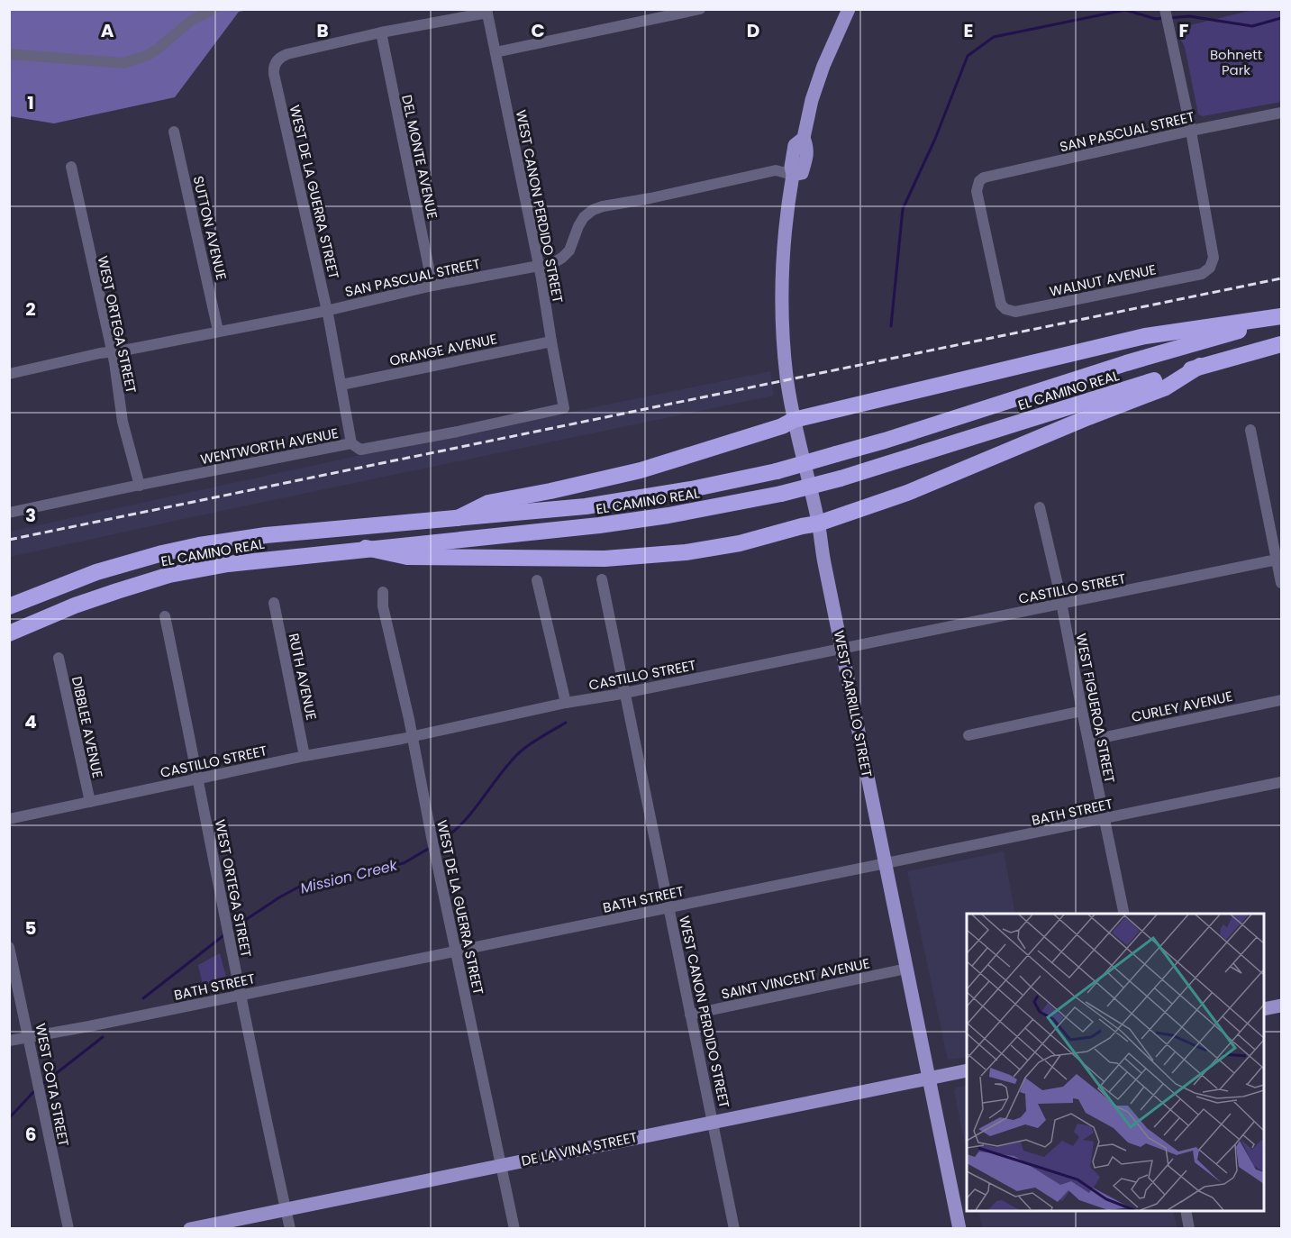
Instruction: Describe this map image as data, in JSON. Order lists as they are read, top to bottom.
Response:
{
  "streets": {
    "highway": ["EL CAMINO REAL"],
    "main road": ["WEST CARRILLO STREET", "DE LA VINA STREET"],
    "street": [
      "SAN PASCUAL STREET",
      "DEL MONTE AVENUE",
      "WEST DE LA GUERRA STREET",
      "WEST CANON PERDIDO STREET",
      "SUTTON AVENUE",
      "WALNUT AVENUE",
      "WEST ORTEGA STREET",
      "ORANGE AVENUE",
      "WENTWORTH AVENUE",
      "CASTILLO STREET",
      "RUTH AVENUE",
      "CURLEY AVENUE",
      "WEST FIGUEROA STREET",
      "DIBBLEE AVENUE",
      "BATH STREET",
      "SAINT VINCENT AVENUE",
      "WEST COTA STREET"
    ]
  },
  "crossings": [
    ["SAN PASCUAL STREET", "DEL MONTE AVENUE"],
    ["SAN PASCUAL STREET", "WEST DE LA GUERRA STREET"],
    ["SAN PASCUAL STREET", "WEST CANON PERDIDO STREET"],
    ["SAN PASCUAL STREET", "SUTTON AVENUE"],
    ["SAN PASCUAL STREET", "WALNUT AVENUE"],
    ["SAN PASCUAL STREET", "WEST ORTEGA STREET"],
    ["SAN PASCUAL STREET", "WEST CARRILLO STREET"],
    ["DEL MONTE AVENUE", "WEST DE LA GUERRA STREET"],
    ["WEST DE LA GUERRA STREET", "ORANGE AVENUE"],
    ["WEST DE LA GUERRA STREET", "WENTWORTH AVENUE"],
    ["WEST DE LA GUERRA STREET", "CASTILLO STREET"],
    ["WEST DE LA GUERRA STREET", "BATH STREET"],
    ["WEST DE LA GUERRA STREET", "DE LA VINA STREET"],
    ["WEST CANON PERDIDO STREET", "ORANGE AVENUE"],
    ["WEST CANON PERDIDO STREET", "WENTWORTH AVENUE"],
    ["WEST CANON PERDIDO STREET", "CASTILLO STREET"],
    ["WEST CANON PERDIDO STREET", "BATH STREET"],
    ["WEST CANON PERDIDO STREET", "SAINT VINCENT AVENUE"],
    ["WEST CANON PERDIDO STREET", "DE LA VINA STREET"],
    ["WEST ORTEGA STREET", "WENTWORTH AVENUE"],
    ["WEST ORTEGA STREET", "CASTILLO STREET"],
    ["WEST ORTEGA STREET", "BATH STREET"],
    ["WEST ORTEGA STREET", "DE LA VINA STREET"],
    ["CASTILLO STREET", "RUTH AVENUE"],
    ["CASTILLO STREET", "WEST CARRILLO STREET"],
    ["CASTILLO STREET", "WEST FIGUEROA STREET"],
    ["CASTILLO STREET", "DIBBLEE AVENUE"],
    ["WEST CARRILLO STREET", "BATH STREET"],
    ["WEST CARRILLO STREET", "SAINT VINCENT AVENUE"],
    ["WEST CARRILLO STREET", "DE LA VINA STREET"],
    ["CURLEY AVENUE", "WEST FIGUEROA STREET"],
    ["WEST FIGUEROA STREET", "BATH STREET"],
    ["BATH STREET", "WEST COTA STREET"]
  ],
  "water": ["Mission Creek"],
  "parks": ["Bohnett Park"],
  "grid": {
    "columns": [
      "A",
      "B",
      "C",
      "D",
      "E",
      "F"
    ],
    "rows": [
      "1",
      "2",
      "3",
      "4",
      "5",
      "6"
    ]
  }
}
